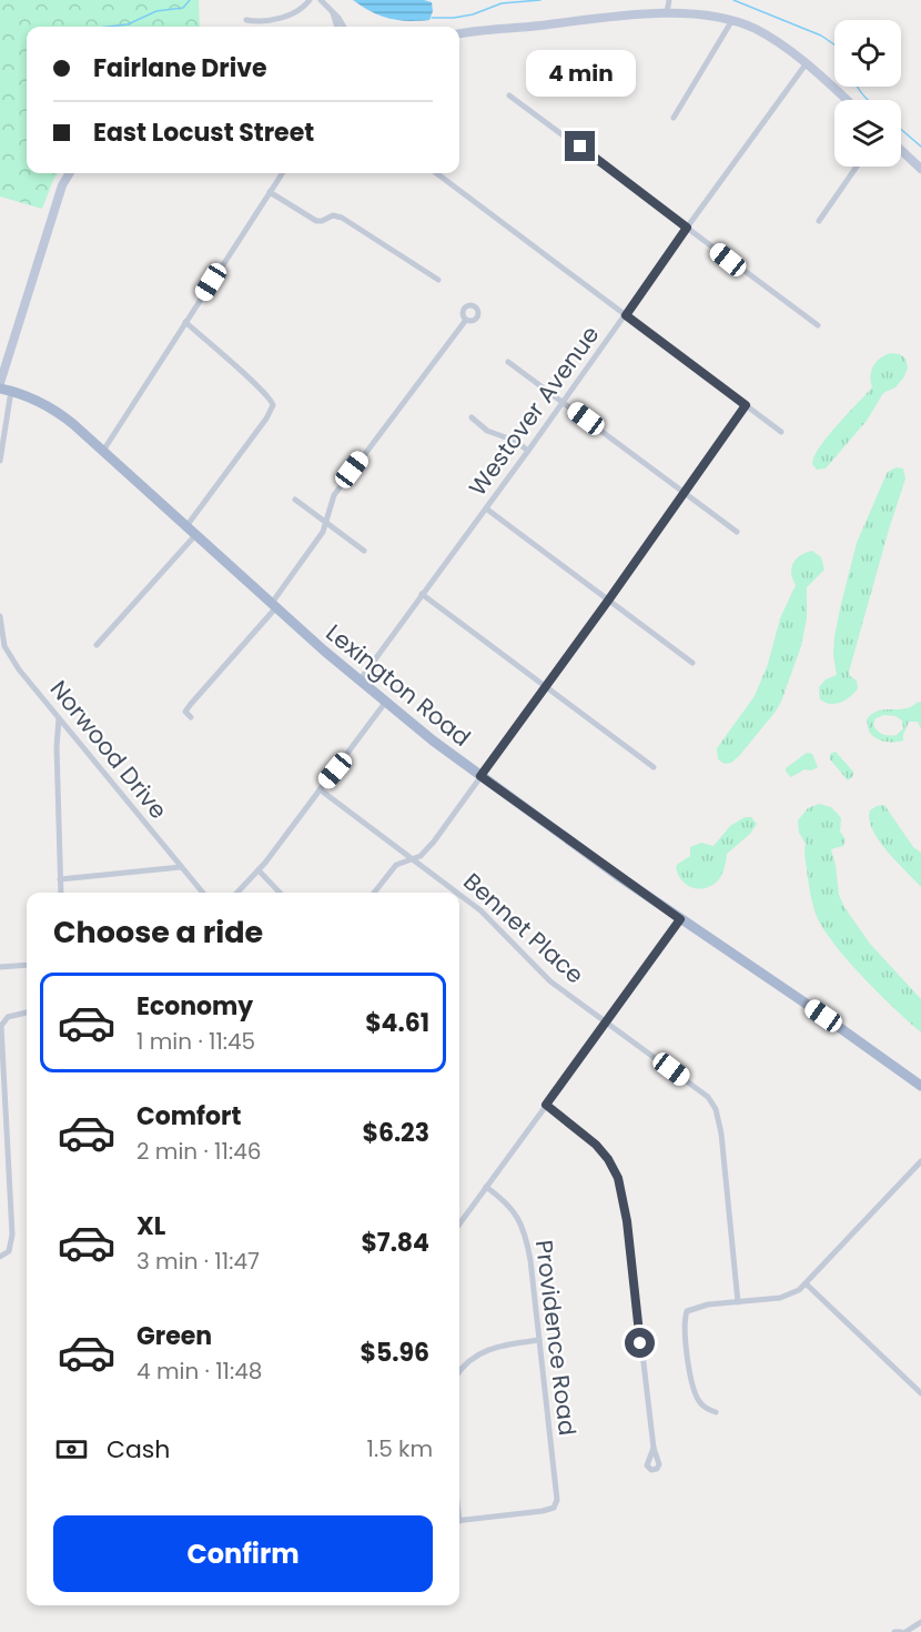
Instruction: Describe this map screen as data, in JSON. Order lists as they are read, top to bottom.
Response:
{
  "streets": {
    "main road": ["Lexington Road"],
    "street": [
      "Westover Avenue",
      "Norwood Drive",
      "Bennet Place",
      "Providence Road"
    ]
  },
  "crossings": [
    ["Westover Avenue", "Lexington Road"]
  ],
  "page": {
    "banner": ["Fairlane Drive", "East Locust Street"],
    "bubble": "4 min",
    "heading": "Choose a ride",
    "list": [
      {
        "name": "Economy",
        "note": "1 min · 11:45",
        "value": "$4.61"
      },
      {
        "name": "Comfort",
        "note": "2 min · 11:46",
        "value": "$6.23"
      },
      {
        "name": "XL",
        "note": "3 min · 11:47",
        "value": "$7.84"
      },
      {
        "name": "Green",
        "note": "4 min · 11:48",
        "value": "$5.96"
      }
    ],
    "pay": ["Cash", "1.5 km"],
    "buttons": "Confirm"
  }
}
